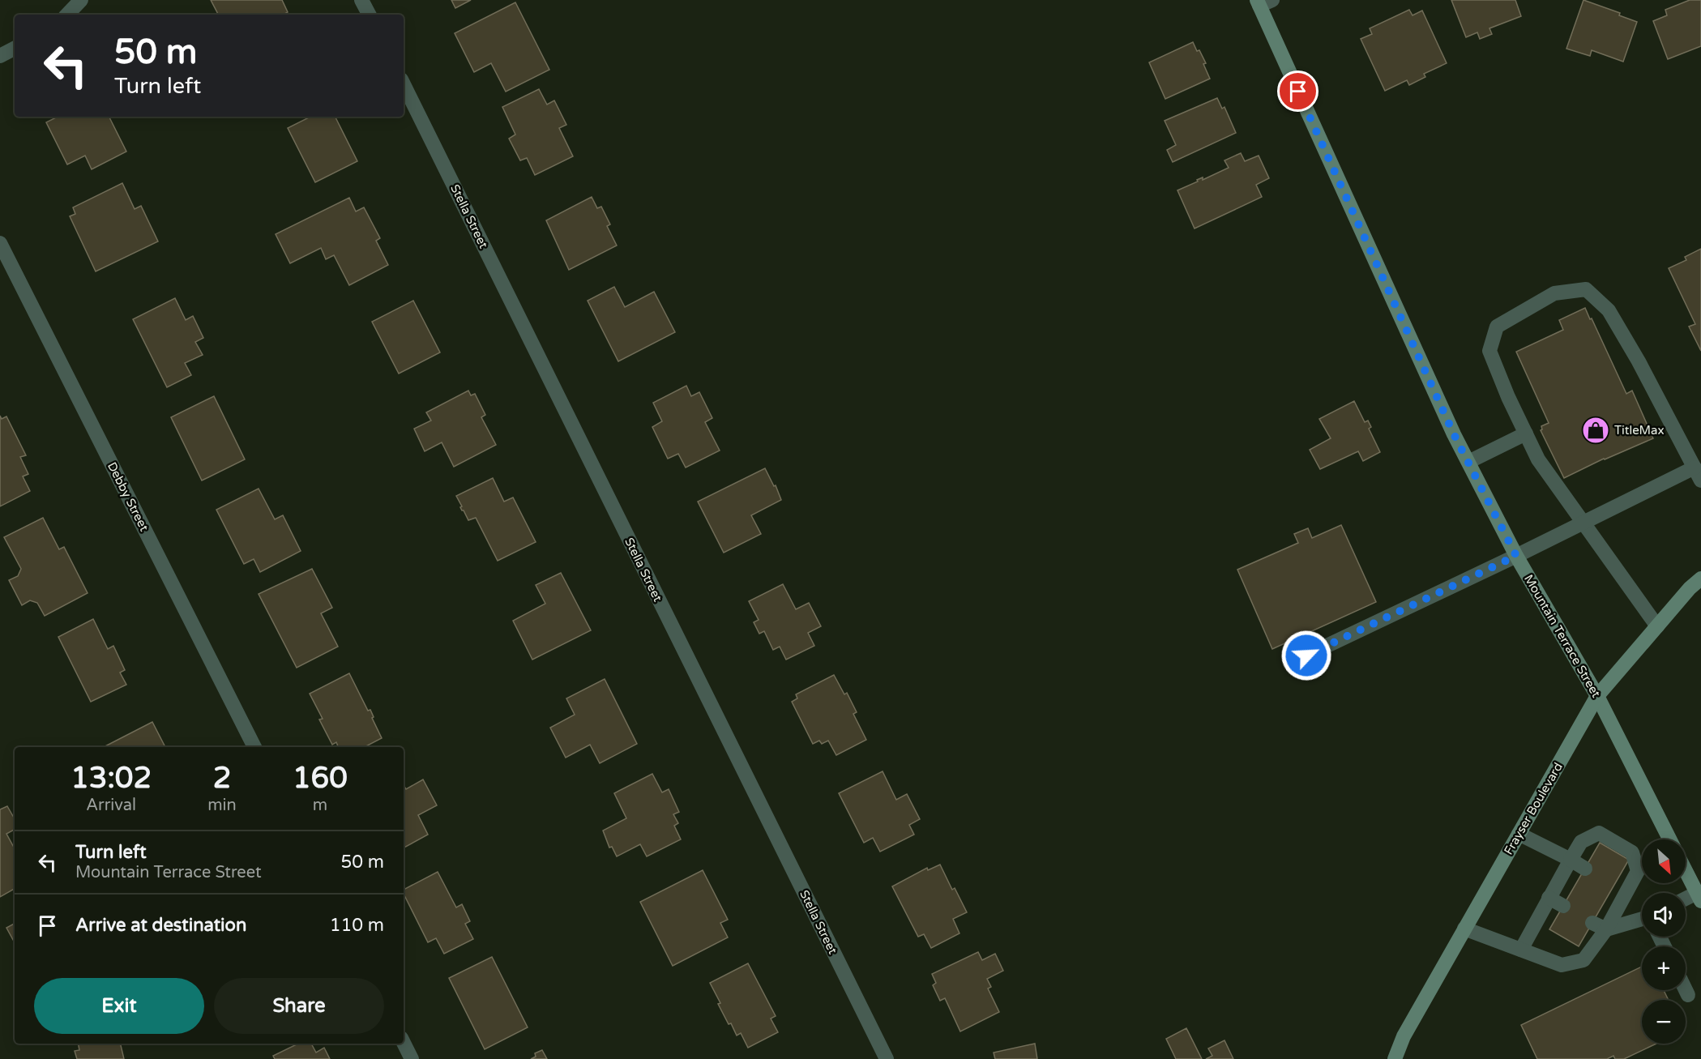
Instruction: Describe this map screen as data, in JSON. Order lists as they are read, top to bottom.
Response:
{
  "streets": {
    "street": [
      "Stella Street",
      "Debby Street",
      "Mountain Terrace Street",
      "Frayser Boulevard"
    ]
  },
  "crossings": [
    ["Mountain Terrace Street", "Frayser Boulevard"]
  ],
  "places": {
    "shop": ["TitleMax"]
  },
  "north": "bottom right",
  "page": {
    "turn": ["50 m", "Turn left"],
    "eta": [
      "13:02",
      "Arrival",
      "2",
      "min",
      "160",
      "m"
    ],
    "list": [
      {
        "name": "Turn left",
        "note": "Mountain Terrace Street",
        "value": "50 m"
      },
      {
        "name": "Arrive at destination",
        "value": "110 m"
      }
    ],
    "map_buttons": ["+", "−"],
    "buttons": ["Exit", "Share"]
  }
}
